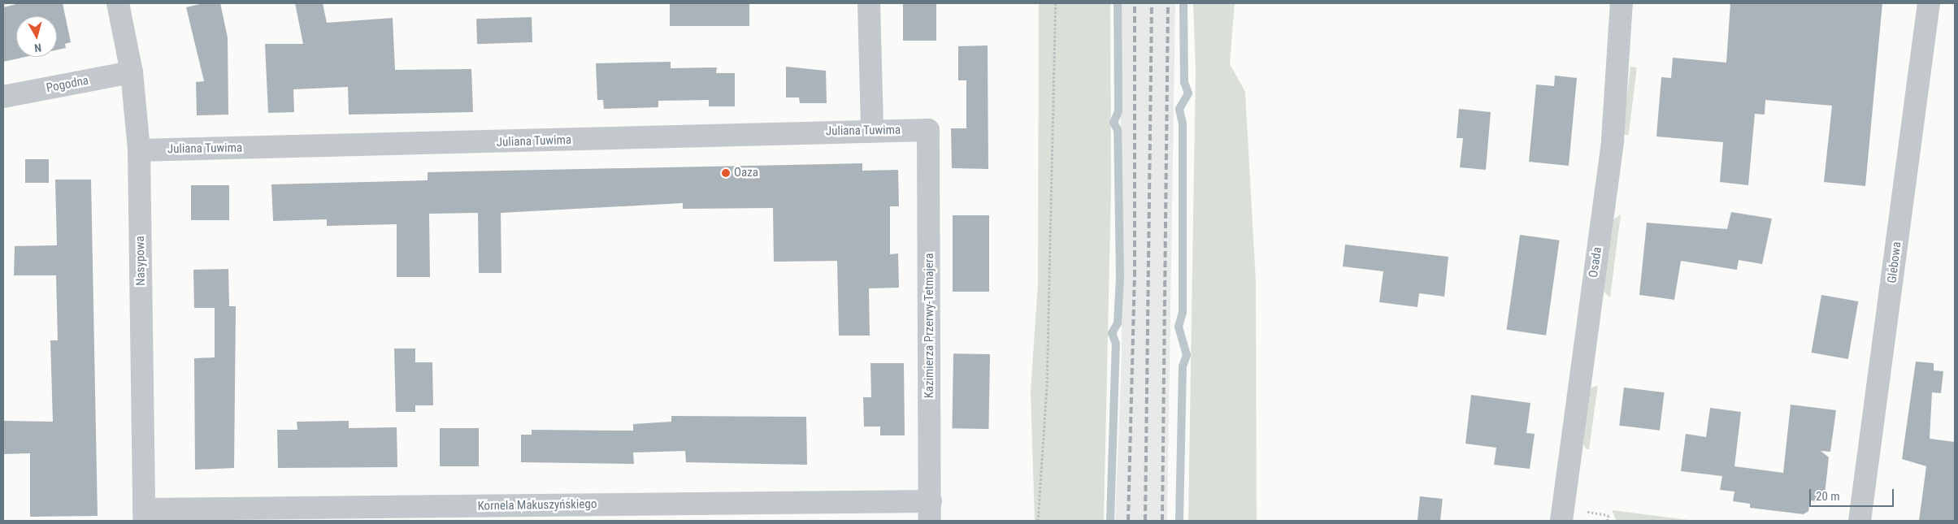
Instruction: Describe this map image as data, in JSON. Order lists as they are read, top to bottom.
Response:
{
  "streets": {
    "street": [
      "Pogodna",
      "Juliana Tuwima",
      "Nasypowa",
      "Osada",
      "Glebowa",
      "Kazimierza Przerwy-Tetmajera",
      "Kornela Makuszyńskiego"
    ]
  },
  "crossings": [
    ["Pogodna", "Nasypowa"],
    ["Juliana Tuwima", "Nasypowa"],
    ["Juliana Tuwima", "Kazimierza Przerwy-Tetmajera"],
    ["Nasypowa", "Kornela Makuszyńskiego"],
    ["Kazimierza Przerwy-Tetmajera", "Kornela Makuszyńskiego"]
  ],
  "places": ["Oaza"],
  "scale_bar": "20 m",
  "north": "bottom"
}
